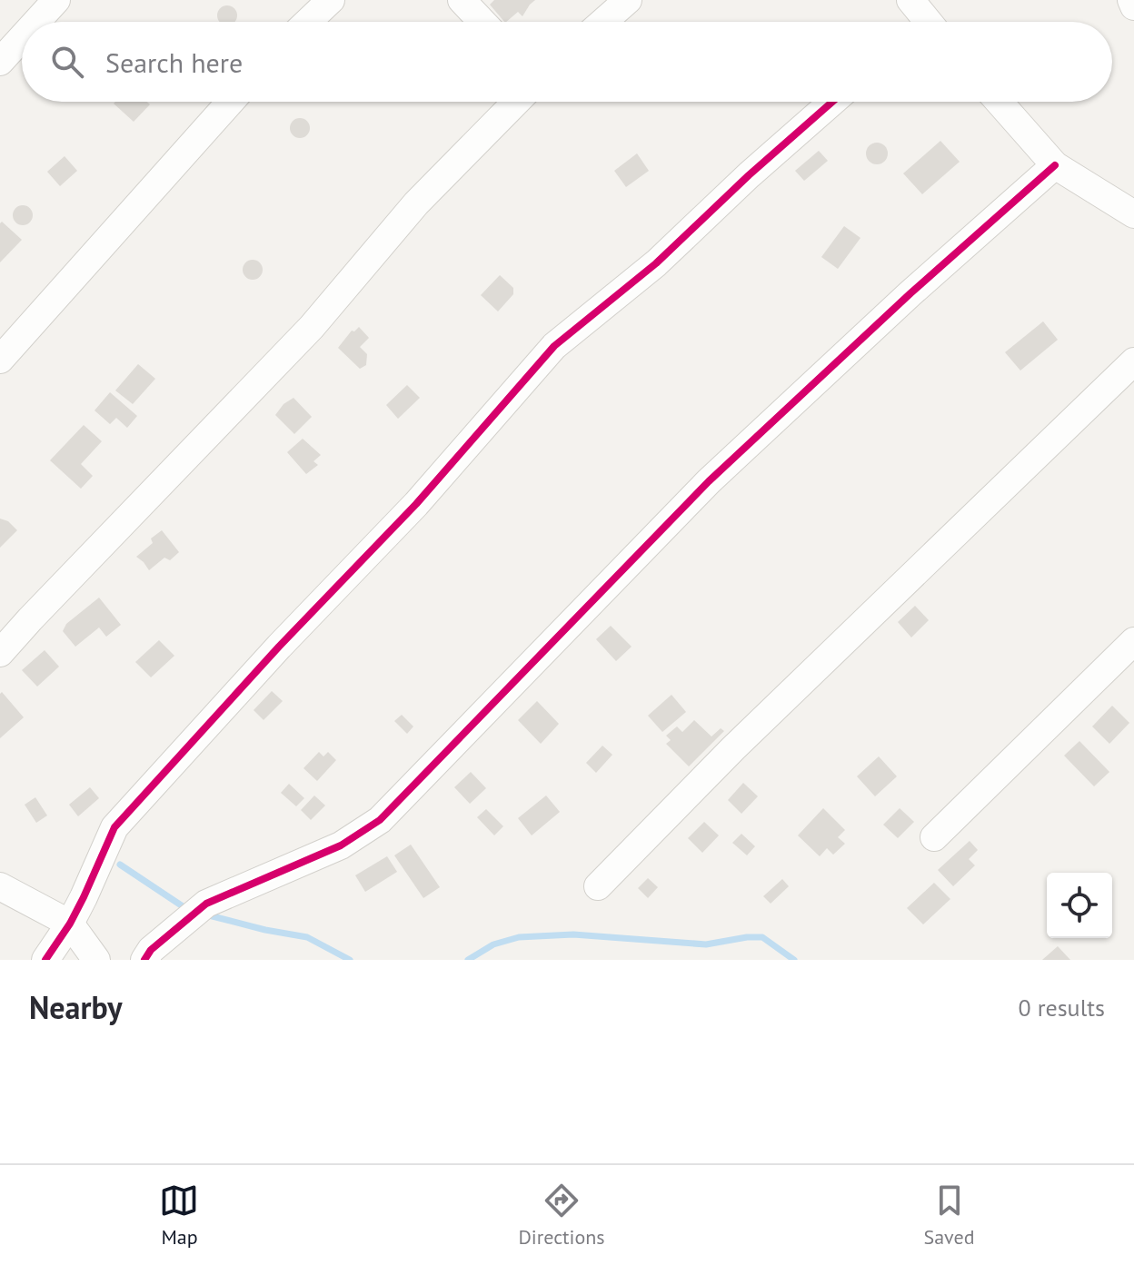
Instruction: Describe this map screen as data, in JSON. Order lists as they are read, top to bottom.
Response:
{
  "page": {
    "search": "Search here",
    "heading": ["Nearby", "0 results"],
    "nav": ["Map", "Directions", "Saved"]
  }
}
